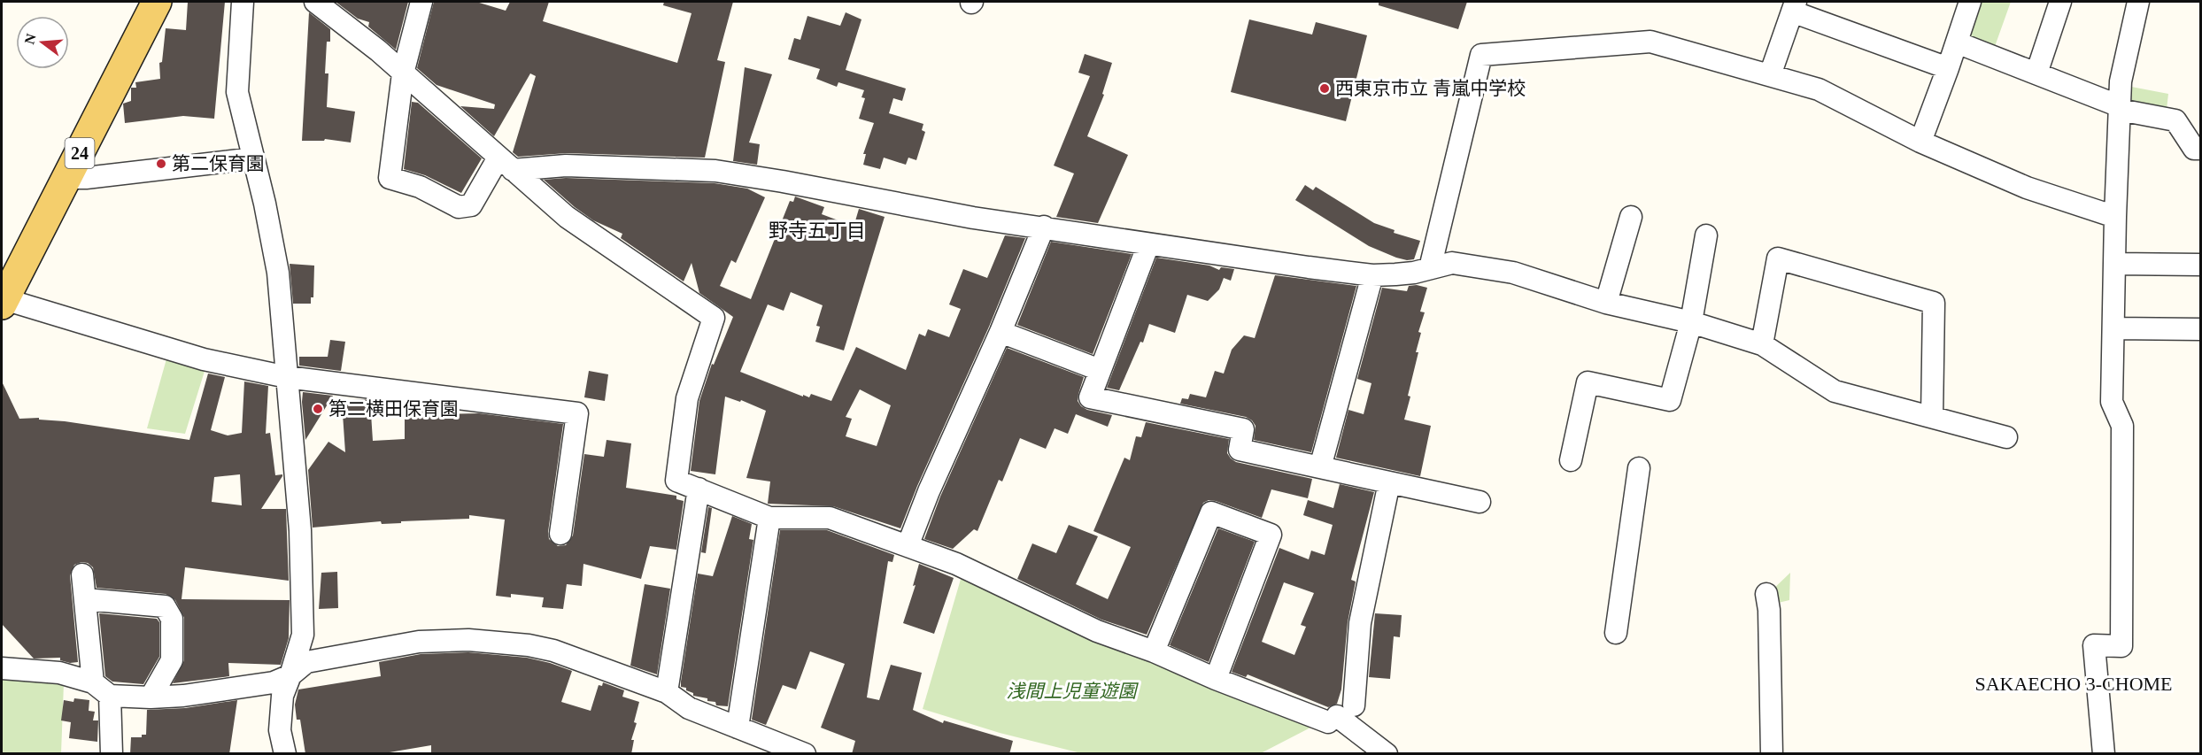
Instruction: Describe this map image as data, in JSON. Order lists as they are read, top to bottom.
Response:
{
  "streets": {
    "main road": ["24"]
  },
  "districts": ["野寺五丁目", "SAKAECHO 3-CHOME"],
  "parks": ["浅間上児童遊園"],
  "places": ["西東京市立 青嵐中学校", "第二保育園", "第二横田保育園"],
  "north": "left"
}
